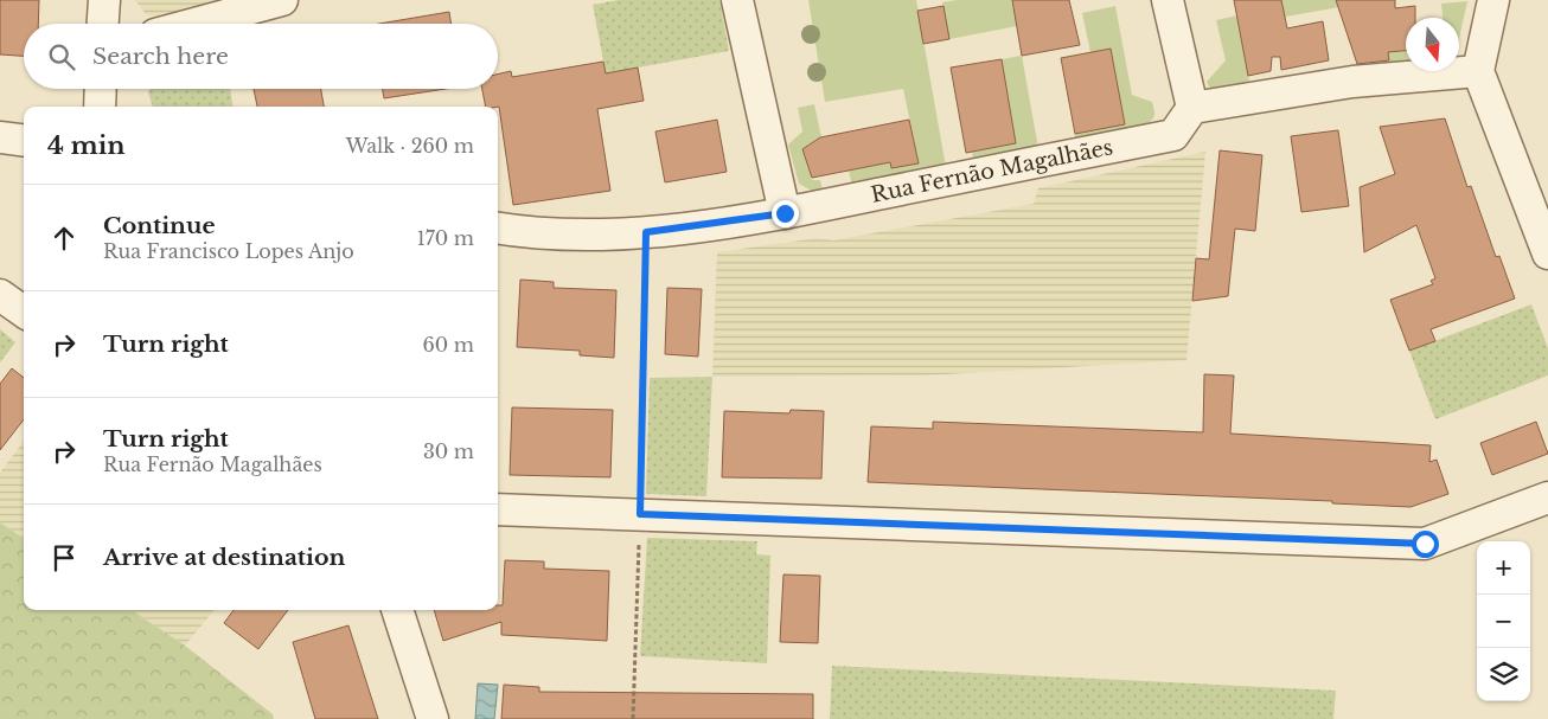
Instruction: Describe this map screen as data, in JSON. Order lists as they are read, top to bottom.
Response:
{
  "streets": {
    "street": ["Rua Fernão Magalhães"]
  },
  "north": "bottom",
  "page": {
    "search": "Search here",
    "heading": ["4 min", "Walk · 260 m"],
    "list": [
      ["Continue", "Rua Francisco Lopes Anjo", "170 m"],
      ["Turn right", "60 m"],
      ["Turn right", "Rua Fernão Magalhães", "30 m"],
      "Arrive at destination"
    ],
    "map_buttons": ["+", "−"]
  }
}
